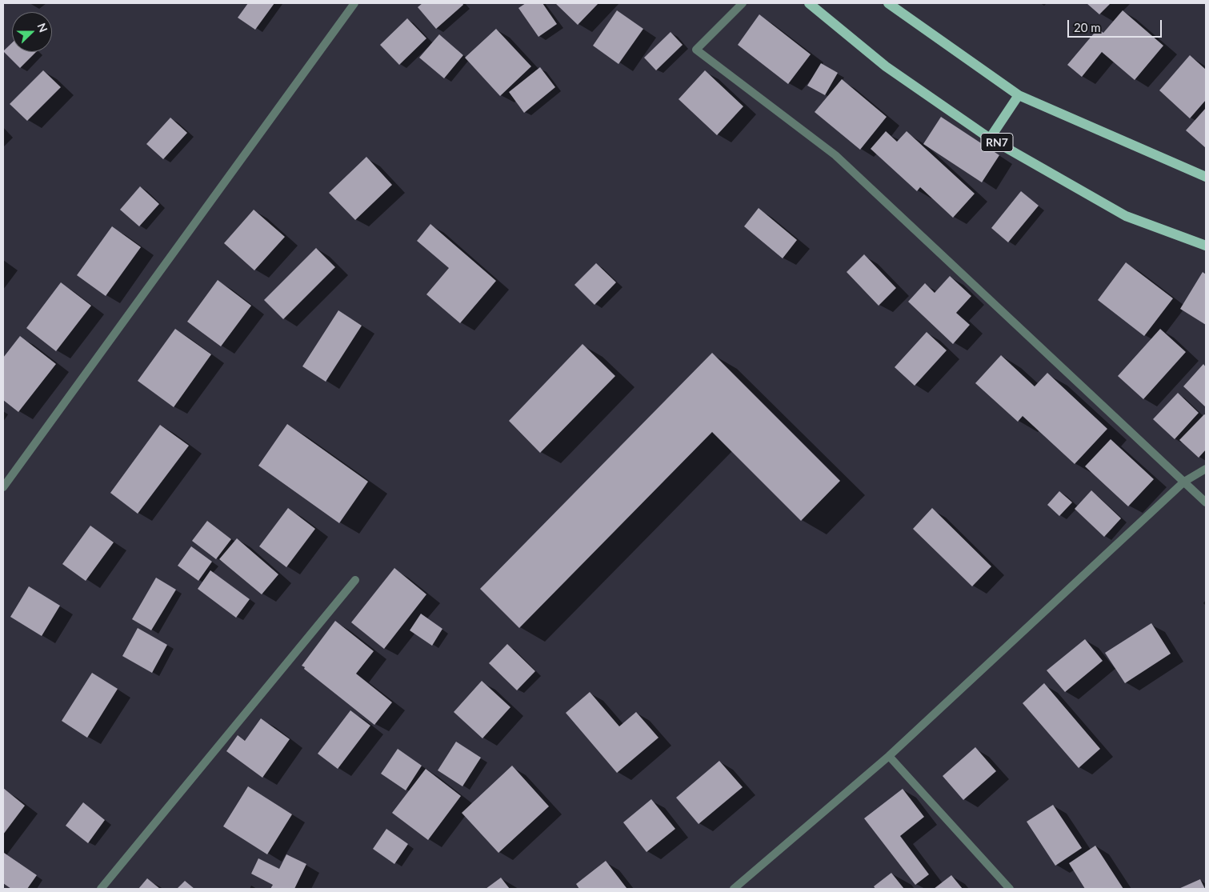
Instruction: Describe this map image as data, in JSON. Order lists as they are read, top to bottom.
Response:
{
  "streets": {
    "main road": ["RN7"]
  },
  "scale_bar": "20 m",
  "north": "right"
}
